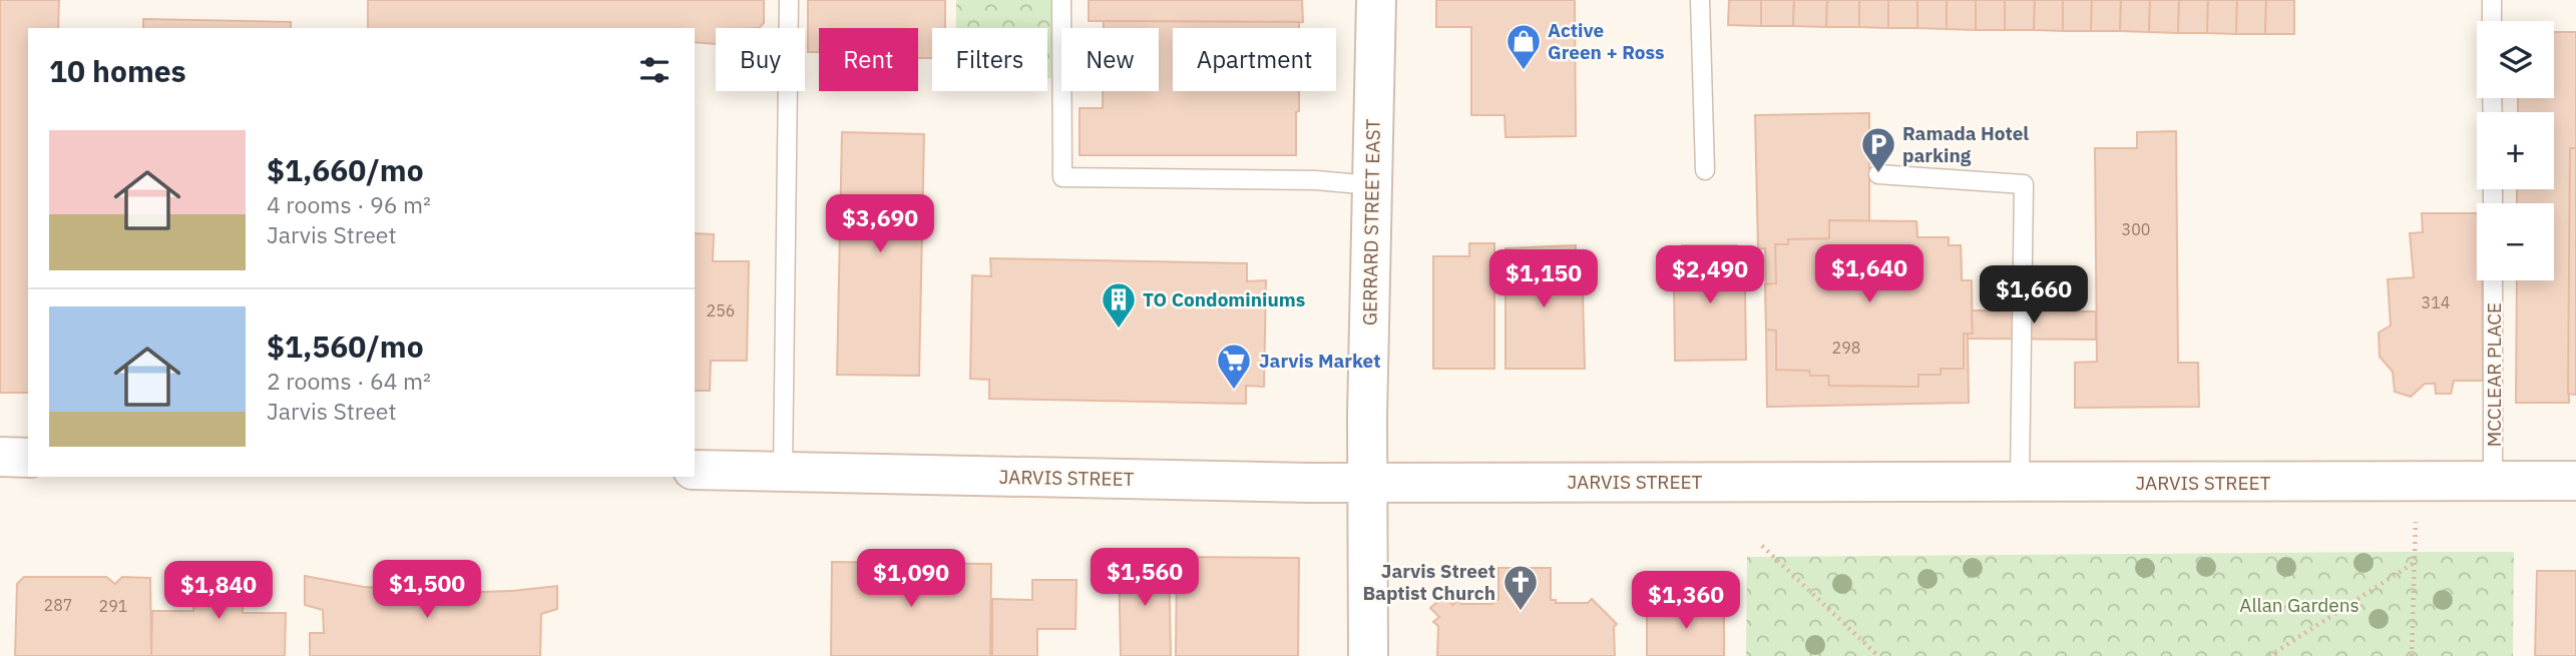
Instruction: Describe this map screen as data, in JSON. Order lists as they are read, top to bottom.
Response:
{
  "streets": {
    "main road": ["GERRARD STREET EAST", "JARVIS STREET"],
    "lane": ["MCCLEAR PLACE"]
  },
  "crossings": [
    ["GERRARD STREET EAST", "JARVIS STREET"],
    ["MCCLEAR PLACE", "JARVIS STREET"]
  ],
  "parks": ["Allan Gardens"],
  "places": {
    "shop": ["Active Green + Ross"],
    "parking": ["Ramada Hotel parking"],
    "building": ["TO Condominiums"],
    "supermarket": ["Jarvis Market"],
    "church": ["Jarvis Street Baptist Church"]
  },
  "house_numbers": [
    "300",
    "314",
    "256",
    "298",
    "287",
    "291"
  ],
  "page": {
    "map_buttons": ["+", "−"],
    "chip": [
      "Buy",
      "Rent",
      "Filters",
      "New",
      "Apartment"
    ],
    "heading": "10 homes",
    "list": [
      {
        "name": "$1,660/mo",
        "note": "4 rooms · 96 m² · Jarvis Street"
      },
      {
        "name": "$1,560/mo",
        "note": "2 rooms · 64 m² · Jarvis Street"
      }
    ],
    "price": [
      "$3,690",
      "$1,640",
      "$2,490",
      "$1,150",
      "$1,660",
      "$1,560",
      "$1,090",
      "$1,500",
      "$1,840",
      "$1,360"
    ]
  }
}
